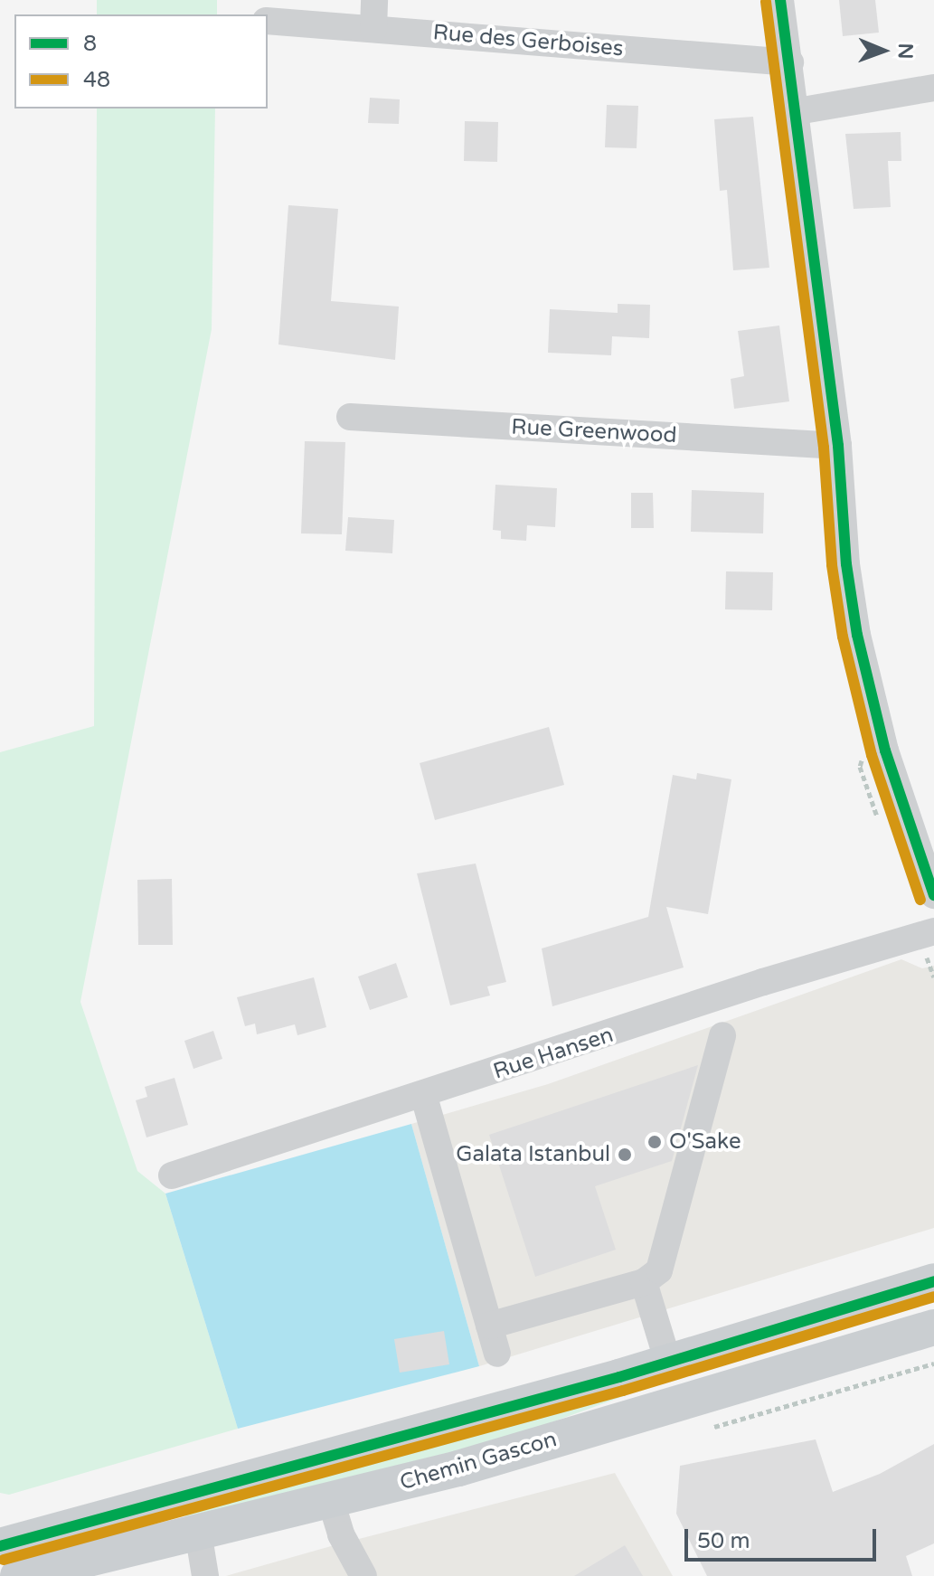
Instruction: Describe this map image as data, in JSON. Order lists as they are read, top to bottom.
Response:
{
  "streets": {
    "main road": ["Chemin Gascon"],
    "street": ["Rue des Gerboises", "Rue Greenwood", "Rue Hansen"]
  },
  "places": ["O'Sake", "Galata Istanbul"],
  "lines": ["transit line 8", "transit line 48"],
  "legend": ["8", "48"],
  "scale_bar": "50 m",
  "north": "right"
}
